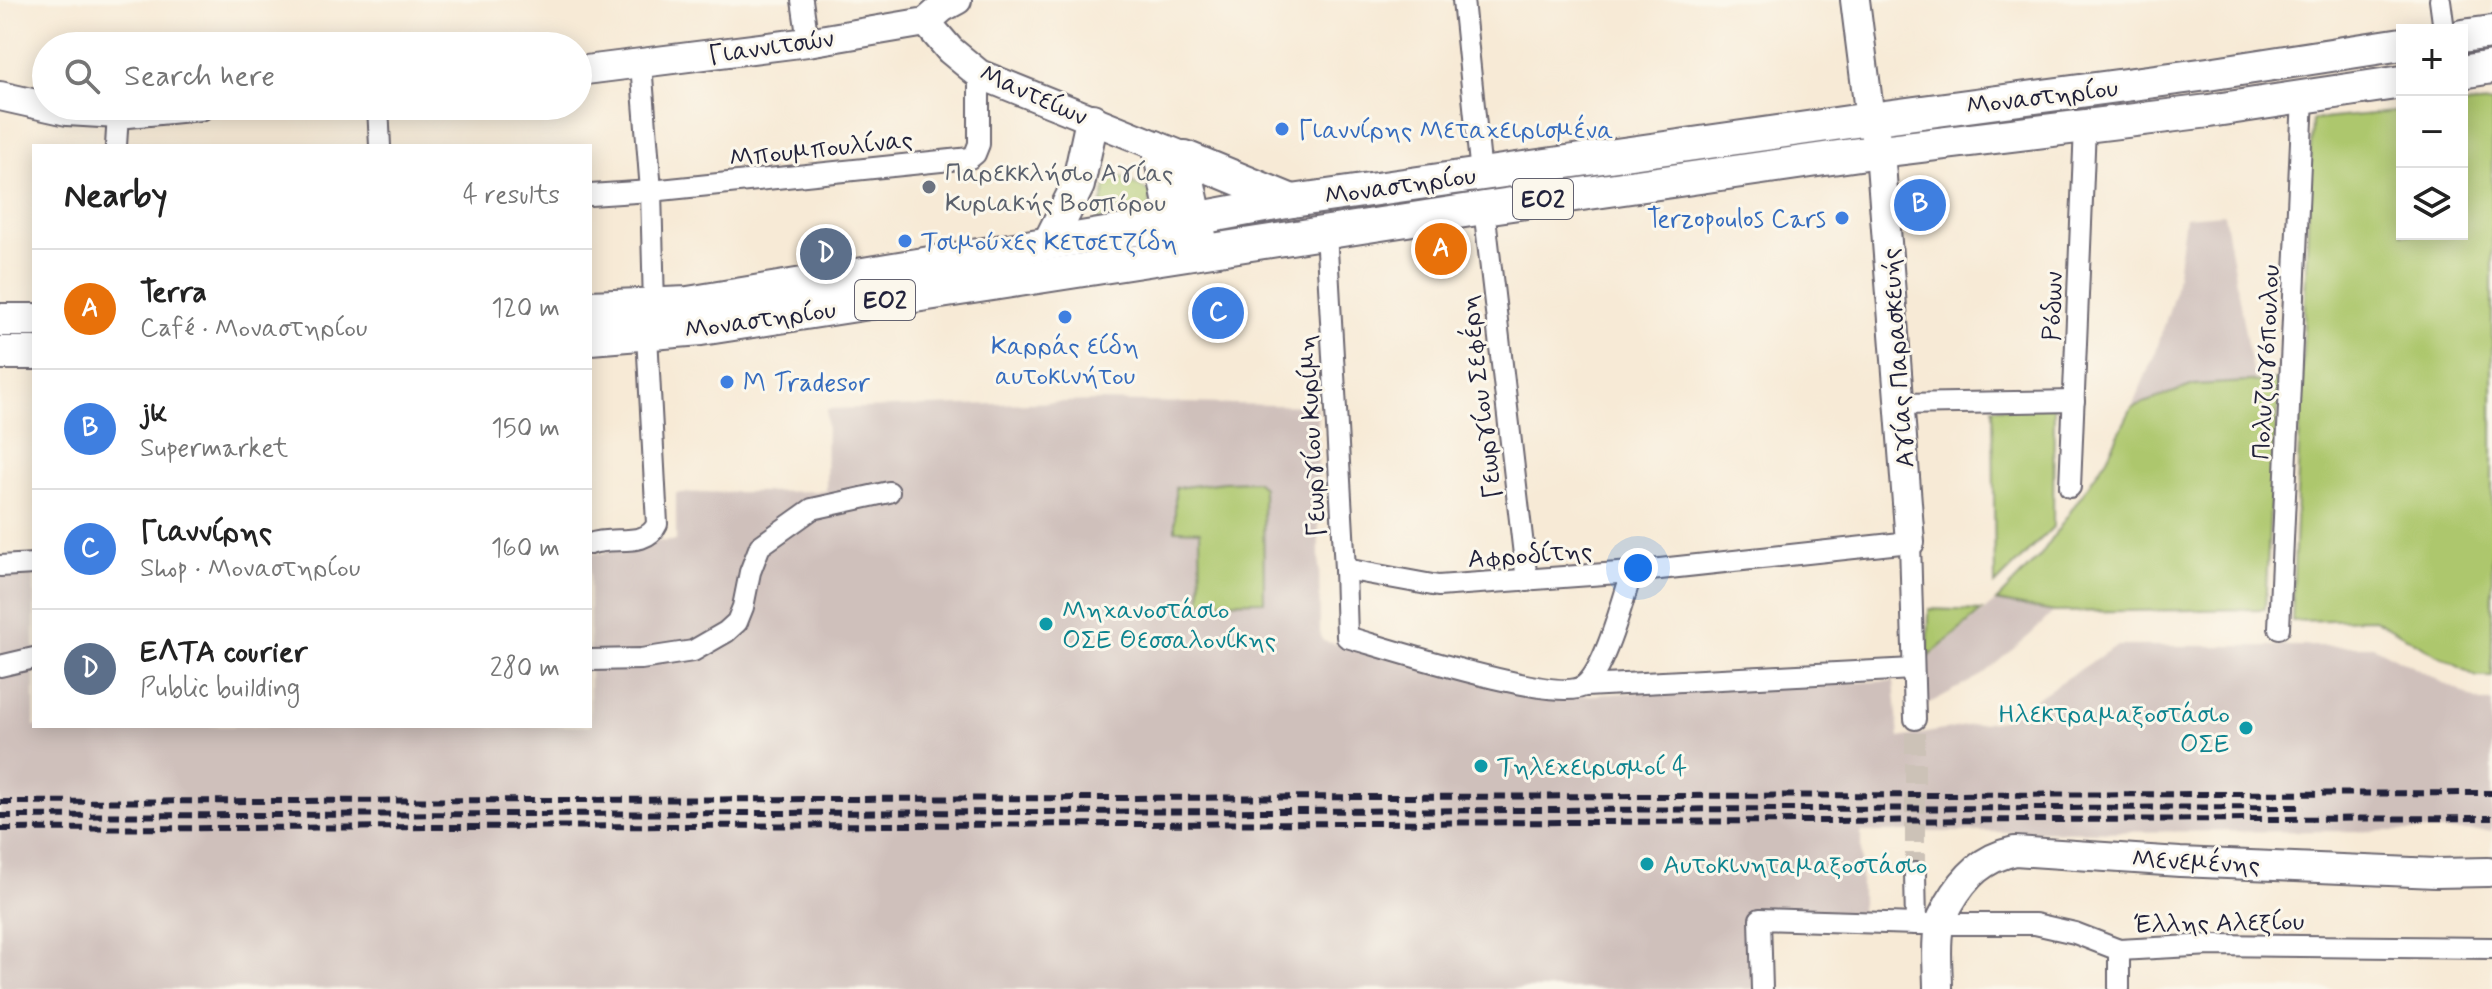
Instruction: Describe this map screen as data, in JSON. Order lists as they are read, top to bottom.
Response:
{
  "streets": {
    "main road": ["Μοναστηρίου", "ΕΟ2"],
    "street": [
      "Γιαννιτσών",
      "Μαντείων",
      "Μπουμπουλίνας",
      "Ρόδων",
      "Αγίας Παρασκευής",
      "Πολυζωγόπουλου",
      "Γεωργίου Σεφέρη",
      "Γεωργίου Κυρίμη",
      "Αφροδίτης",
      "Μενεμένης",
      "Έλλης Αλεξίου"
    ]
  },
  "crossings": [
    ["Γιαννιτσών", "Μαντείων"],
    ["Μαντείων", "Μπουμπουλίνας"],
    ["Μοναστηρίου", "Ρόδων"],
    ["Μοναστηρίου", "Αγίας Παρασκευής"],
    ["Μοναστηρίου", "Πολυζωγόπουλου"],
    ["Μοναστηρίου", "Γεωργίου Σεφέρη"],
    ["Μοναστηρίου", "Γεωργίου Κυρίμη"],
    ["Αγίας Παρασκευής", "Αφροδίτης"],
    ["Γεωργίου Σεφέρη", "Αφροδίτης"],
    ["Γεωργίου Κυρίμη", "Αφροδίτης"],
    ["Μενεμένης", "Έλλης Αλεξίου"]
  ],
  "places": [
    "Γιαννίρης Μεταχειρισμένα",
    "Παρεκκλήσιο Αγίας Κυριακής Βοσπόρου",
    "Terzopoulos Cars",
    "Τσιμούχες Κετσετζίδη",
    "Καρράς είδη αυτοκινήτου",
    "M Tradesor",
    "Μηχανοστάσιο ΟΣΕ Θεσσαλονίκης",
    "Ηλεκτραμαξοστάσιο ΟΣΕ",
    "Τηλεχειρισμοί 4",
    "Αυτοκινηταμαξοστάσιο"
  ],
  "page": {
    "map_buttons": ["+", "−"],
    "search": "Search here",
    "heading": ["Nearby", "4 results"],
    "pins": [
      "B",
      "A",
      "D",
      "C"
    ],
    "list": [
      {
        "mark": "A",
        "name": "Terra",
        "note": "Café · Μοναστηρίου",
        "value": "120 m"
      },
      {
        "mark": "B",
        "name": "jk",
        "note": "Supermarket",
        "value": "150 m"
      },
      {
        "mark": "C",
        "name": "Γιαννίρης",
        "note": "Shop · Μοναστηρίου",
        "value": "160 m"
      },
      {
        "mark": "D",
        "name": "ΕΛΤΑ courier",
        "note": "Public building",
        "value": "280 m"
      }
    ]
  }
}
